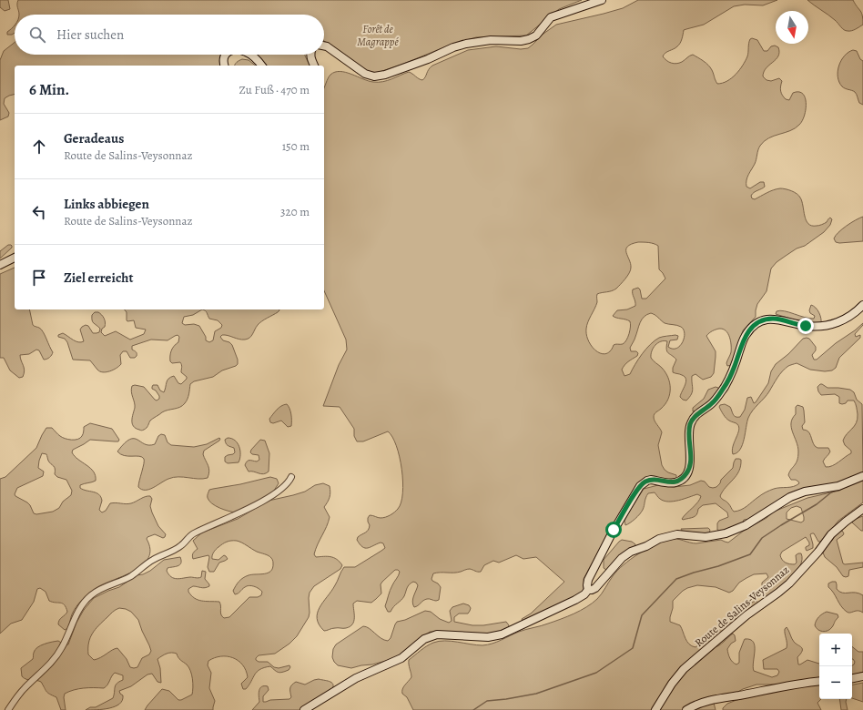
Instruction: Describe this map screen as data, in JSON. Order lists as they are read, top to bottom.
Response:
{
  "streets": {
    "street": ["Route de Salins-Veysonnaz"]
  },
  "parks": ["Forêt de Magrappé"],
  "north": "bottom",
  "page": {
    "search": "Hier suchen",
    "heading": ["6 Min.", "Zu Fuß · 470 m"],
    "list": [
      ["Geradeaus", "Route de Salins-Veysonnaz", "150 m"],
      ["Links abbiegen", "Route de Salins-Veysonnaz", "320 m"],
      "Ziel erreicht"
    ],
    "map_buttons": ["+", "−"]
  }
}
